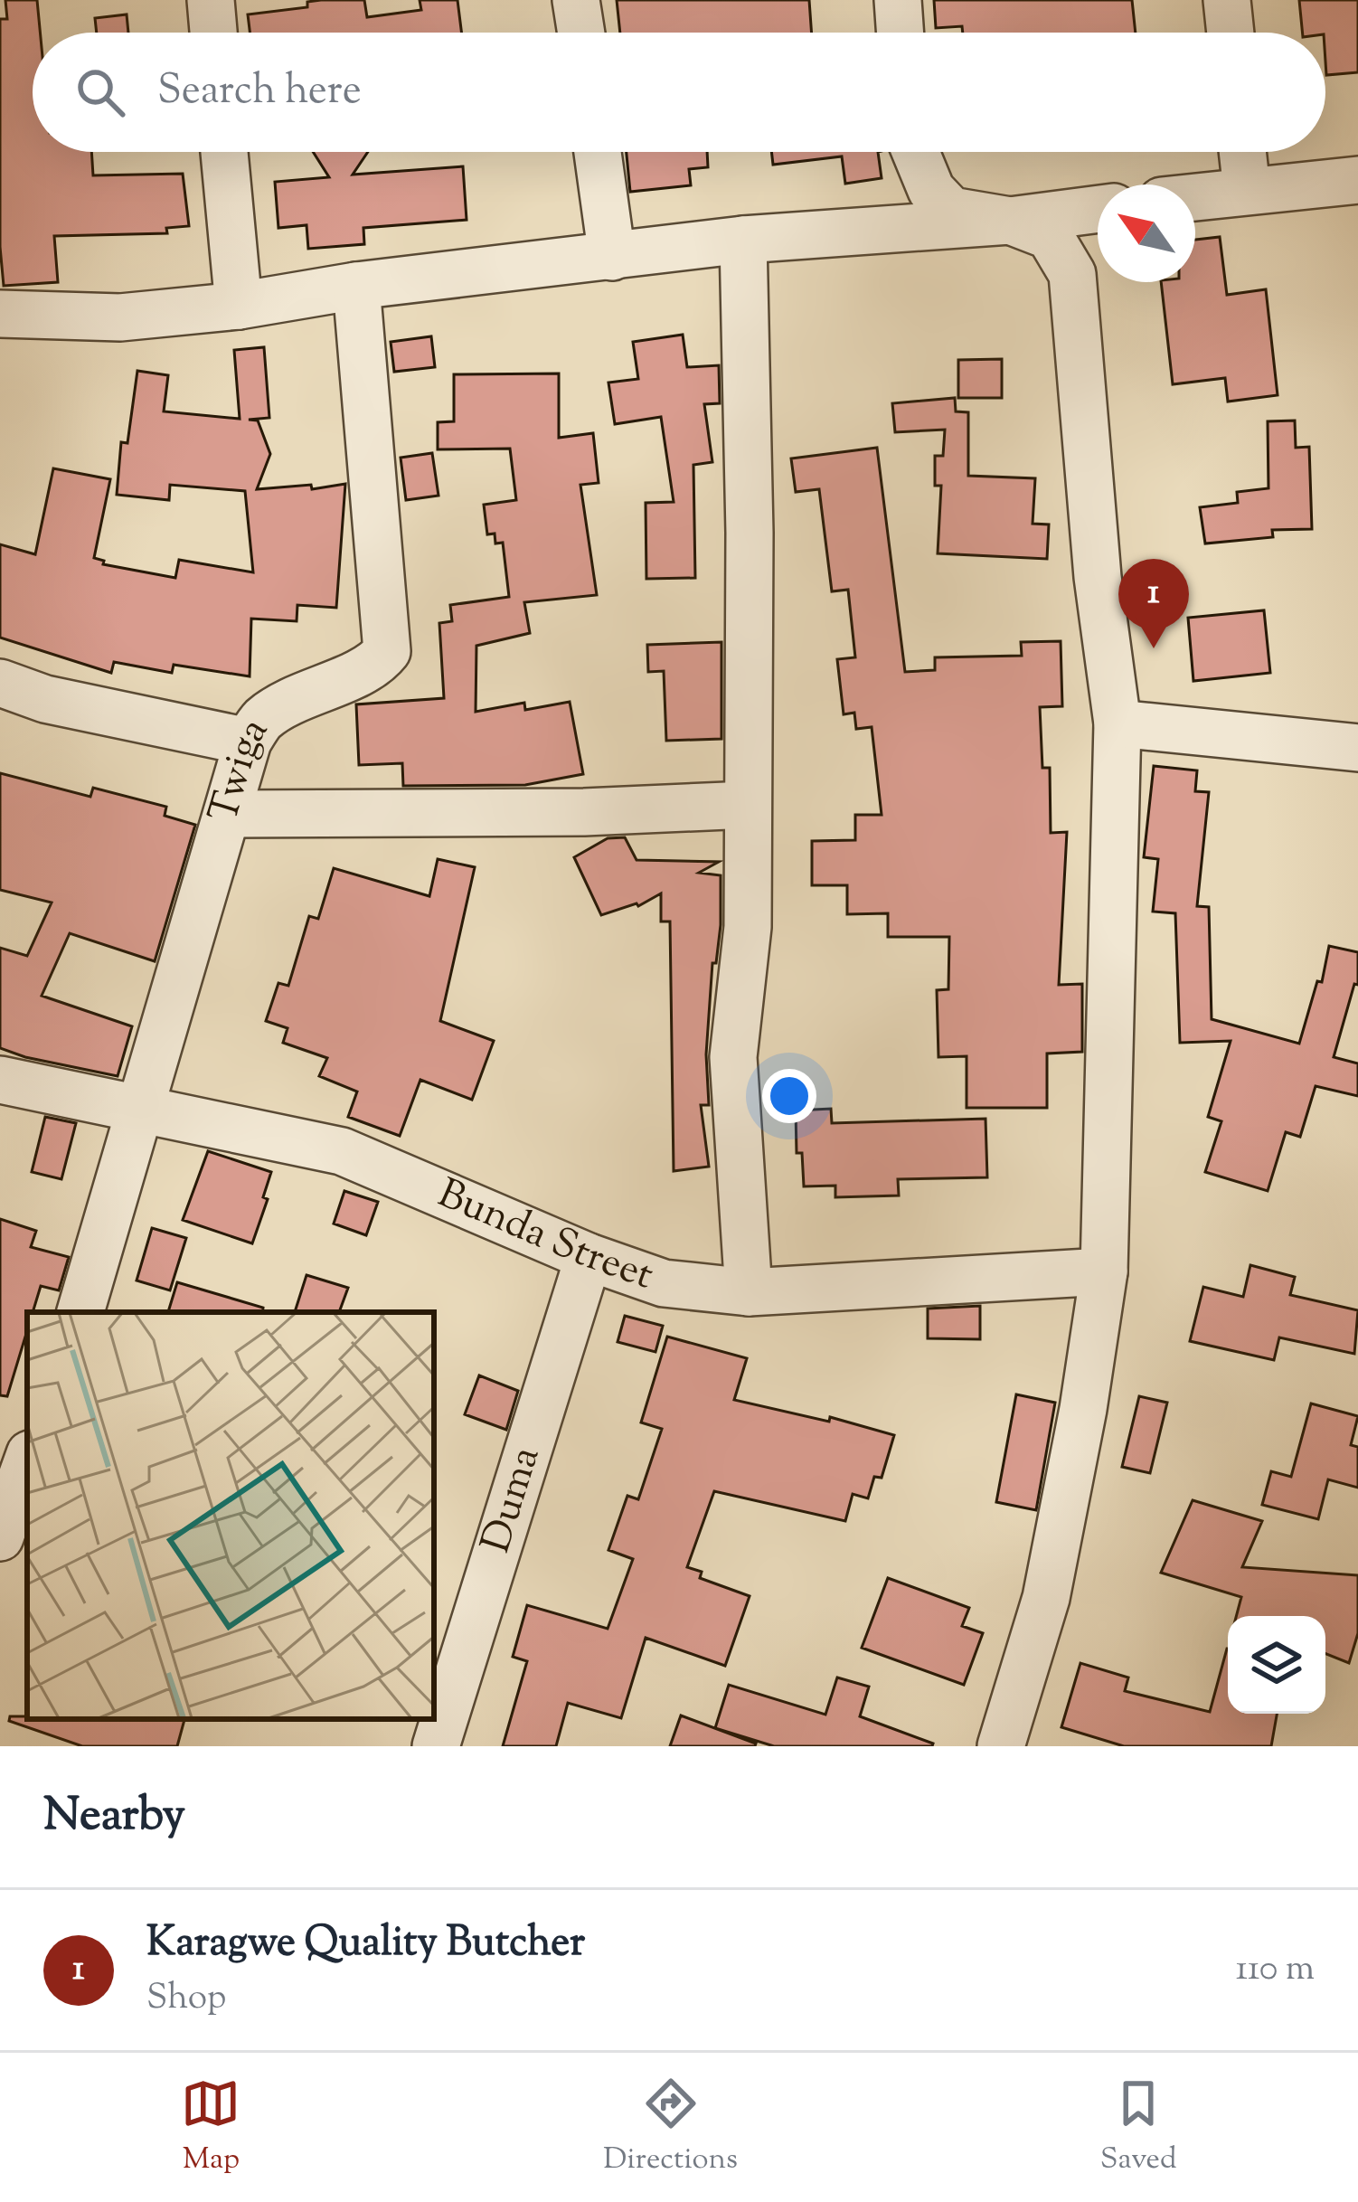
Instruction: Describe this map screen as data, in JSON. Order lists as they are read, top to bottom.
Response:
{
  "streets": {
    "street": ["Twiga", "Bunda Street", "Duma"]
  },
  "crossings": [
    ["Twiga", "Bunda Street"],
    ["Bunda Street", "Duma"]
  ],
  "north": "top left",
  "page": {
    "search": "Search here",
    "pins": "1",
    "heading": "Nearby",
    "list": [
      {
        "mark": "1",
        "name": "Karagwe Quality Butcher",
        "note": "Shop",
        "value": "110 m"
      }
    ],
    "nav": ["Map", "Directions", "Saved"]
  }
}
